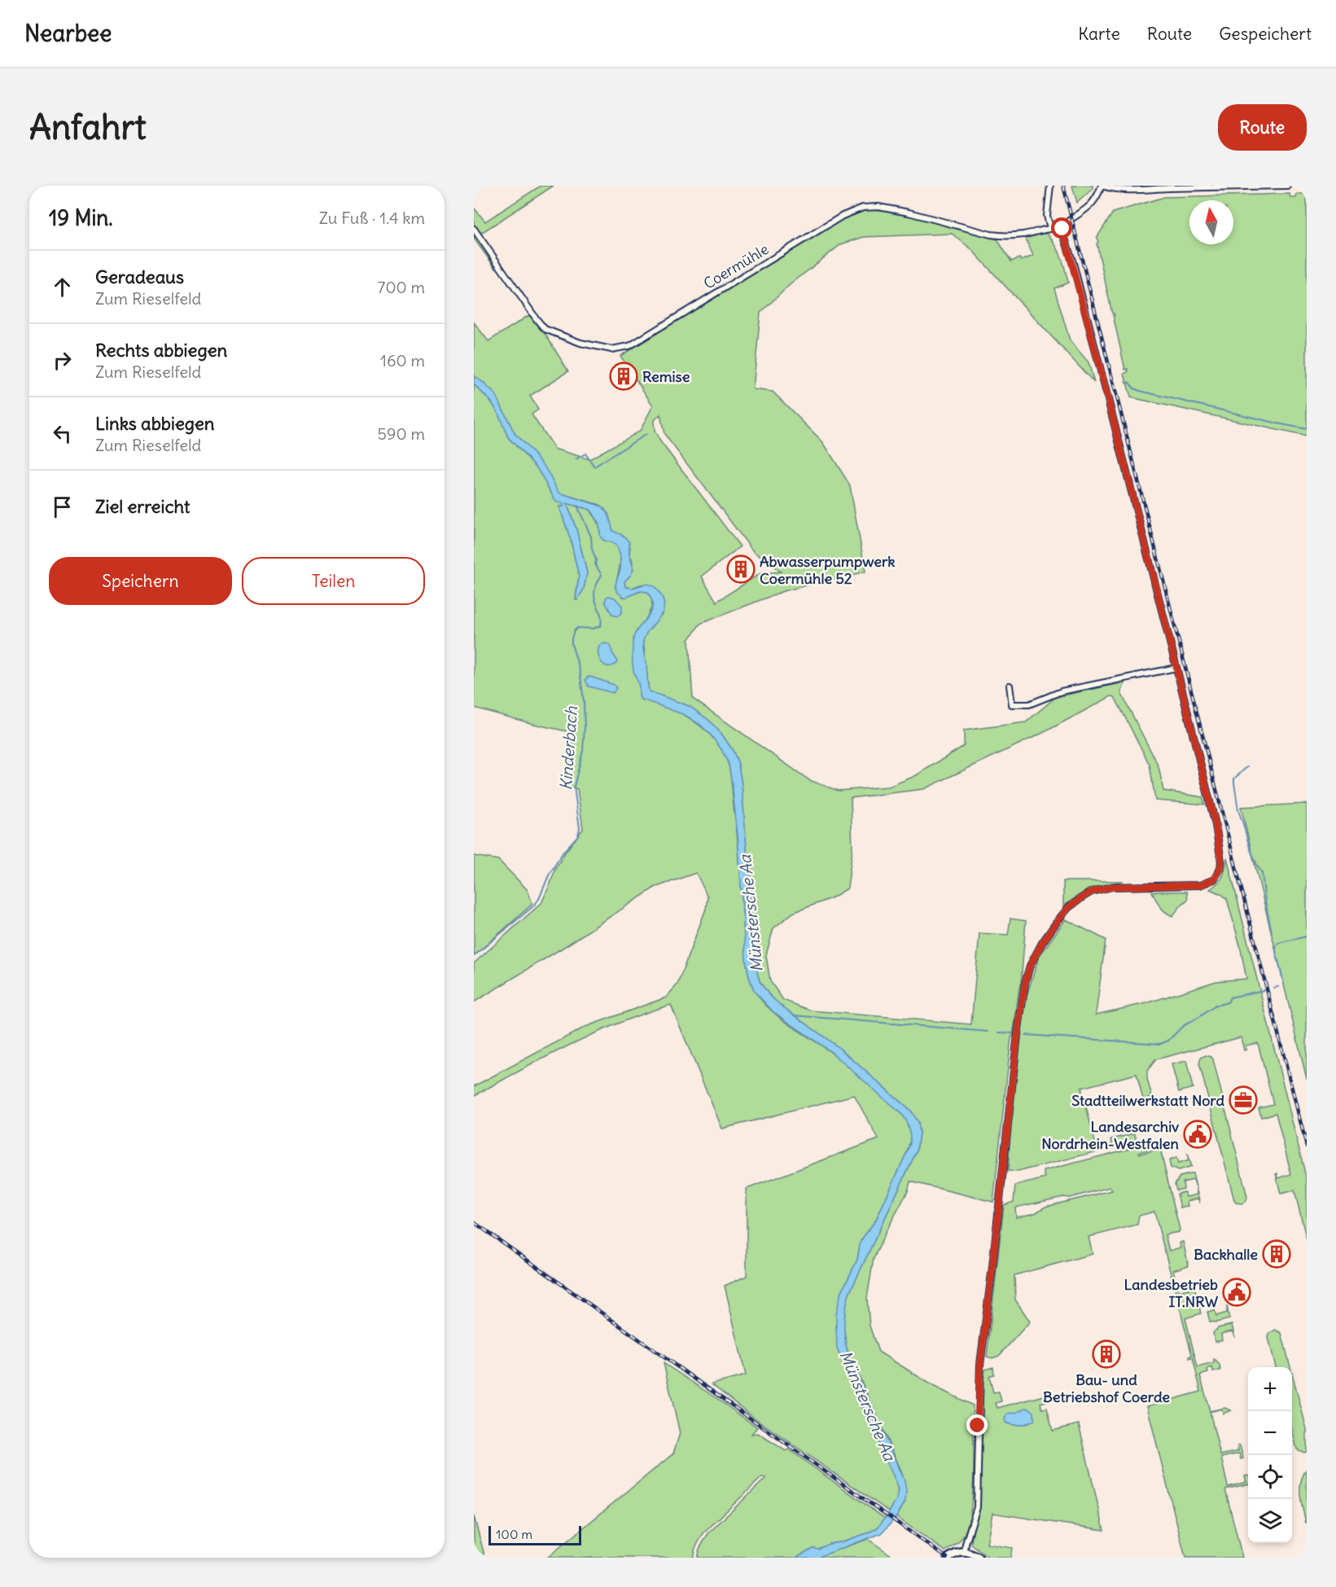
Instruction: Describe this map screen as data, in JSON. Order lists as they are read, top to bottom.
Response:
{
  "streets": {
    "street": ["Coermühle"]
  },
  "water": ["Kinderbach", "Münstersche Aa"],
  "places": {
    "building": [
      "Remise",
      "Abwasserpumpwerk Coermühle 52",
      "Backhalle",
      "Bau- und Betriebshof Coerde"
    ],
    "office": ["Stadtteilwerkstatt Nord"],
    "public building": ["Landesarchiv Nordrhein-Westfalen", "Landesbetrieb IT.NRW"]
  },
  "scale_bar": "100 m",
  "north": "top",
  "page": {
    "header": "Nearbee",
    "nav": ["Karte", "Route", "Gespeichert"],
    "buttons": [
      "Route",
      ["Speichern", "Teilen"]
    ],
    "title": "Anfahrt",
    "heading": ["19 Min.", "Zu Fuß · 1.4 km"],
    "list": [
      ["Geradeaus", "Zum Rieselfeld", "700 m"],
      ["Rechts abbiegen", "Zum Rieselfeld", "160 m"],
      ["Links abbiegen", "Zum Rieselfeld", "590 m"],
      "Ziel erreicht"
    ],
    "map_buttons": ["+", "−"],
    "scale": "100 m"
  }
}
